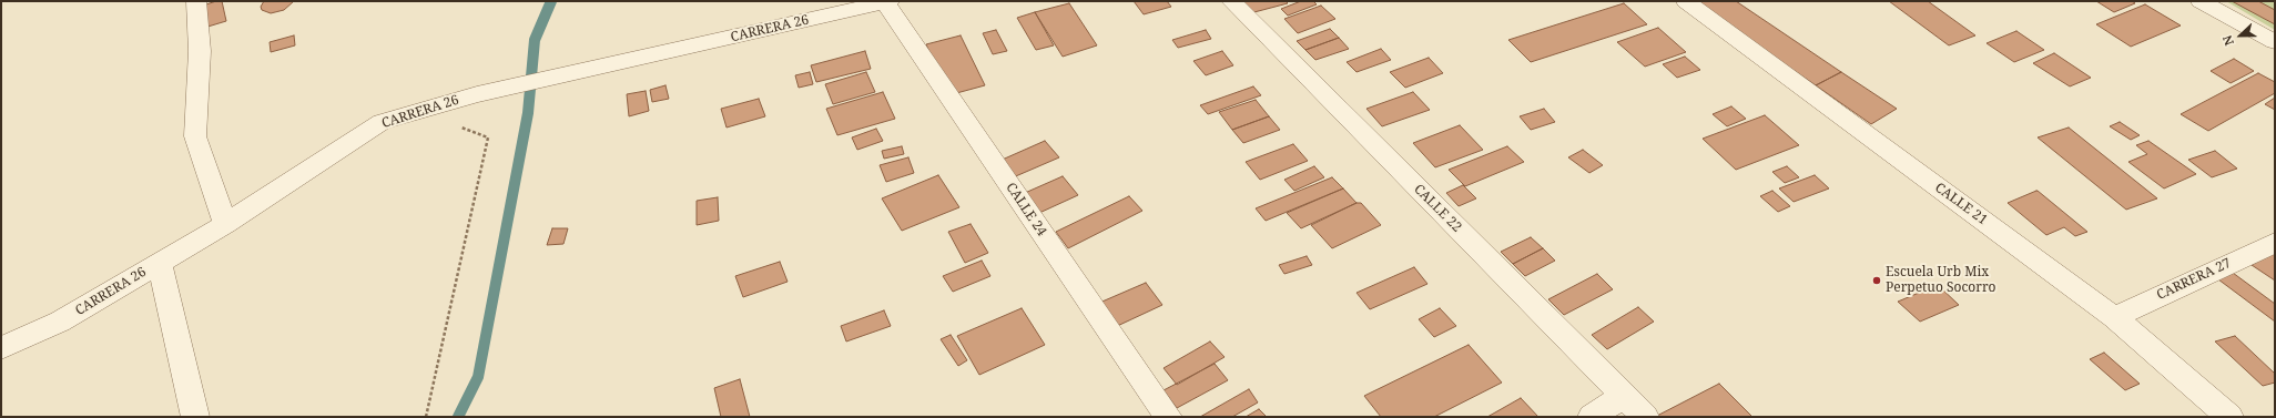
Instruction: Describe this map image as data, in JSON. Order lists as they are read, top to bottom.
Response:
{
  "streets": {
    "street": [
      "CARRERA 26",
      "CALLE 21",
      "CALLE 22",
      "CALLE 24",
      "CARRERA 27"
    ]
  },
  "crossings": [
    ["CARRERA 26", "CALLE 24"],
    ["CALLE 21", "CARRERA 27"]
  ],
  "places": ["Escuela Urb Mix Perpetuo Socorro"],
  "north": "left"
}
